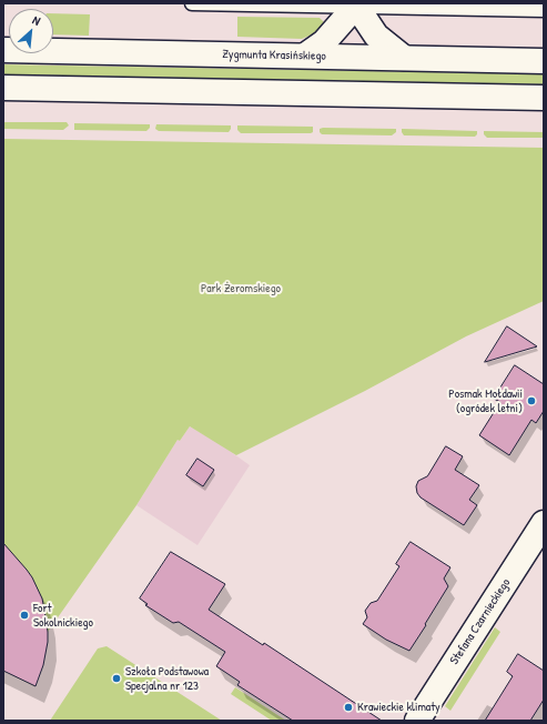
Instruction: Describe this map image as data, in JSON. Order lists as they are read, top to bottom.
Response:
{
  "streets": {
    "main road": ["Zygmunta Krasińskiego", "Stefana Czarnieckiego"]
  },
  "parks": ["Park Żeromskiego"],
  "places": [
    "Posmak Mołdawii (ogródek letni)",
    "Fort Sokolnickiego",
    "Szkoła Podstawowa Specjalna nr 123",
    "Krawieckie klimaty"
  ],
  "north": "top right"
}
